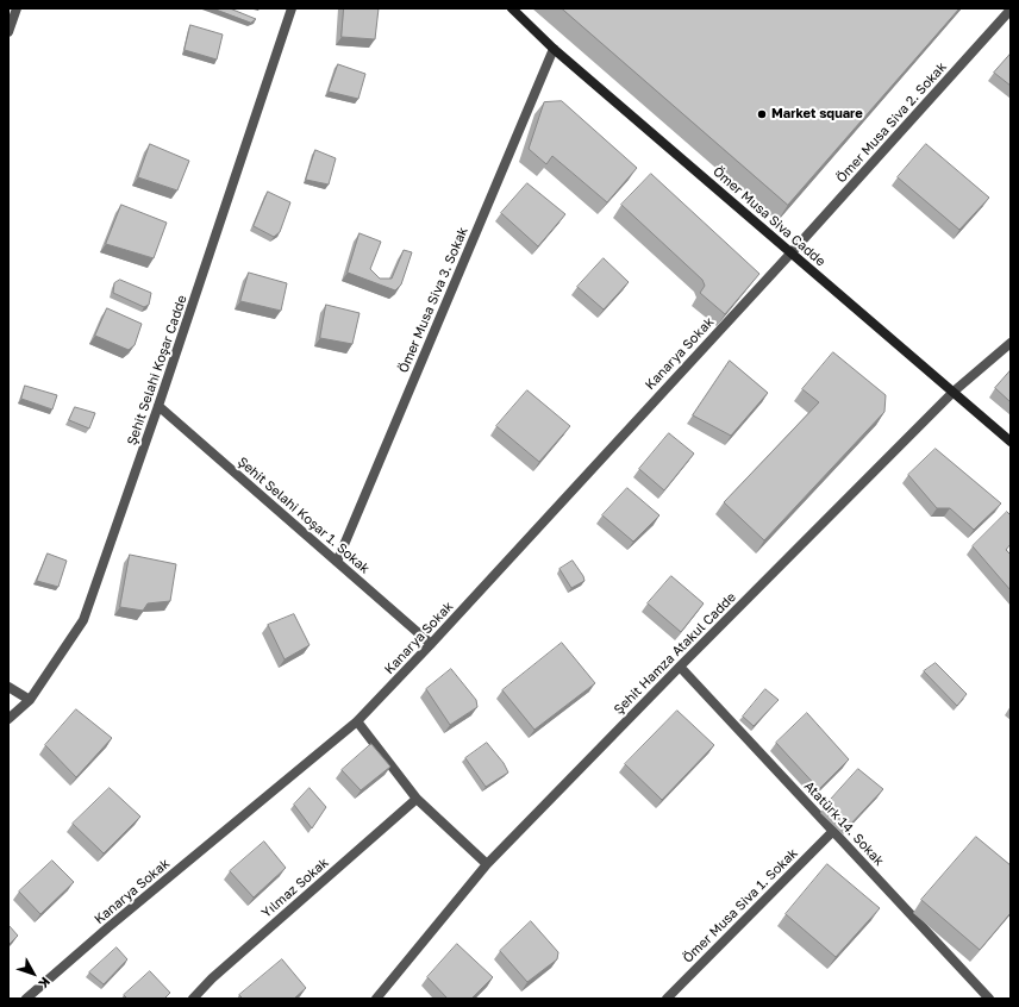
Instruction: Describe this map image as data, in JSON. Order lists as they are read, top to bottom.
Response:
{
  "streets": {
    "main road": ["Ömer Musa Siva Cadde"],
    "street": [
      "Ömer Musa Siva 2. Sokak",
      "Ömer Musa Siva 3. Sokak",
      "Kanarya Sokak",
      "Şehit Selahi Koşar Cadde",
      "Şehit Selahi Koşar 1. Sokak",
      "Şehit Hamza Atakul Cadde",
      "Atatürk 14. Sokak",
      "Yılmaz Sokak",
      "Ömer Musa Siva 1. Sokak"
    ]
  },
  "crossings": [
    ["Ömer Musa Siva 2. Sokak", "Ömer Musa Siva Cadde"],
    ["Ömer Musa Siva 2. Sokak", "Kanarya Sokak"],
    ["Ömer Musa Siva Cadde", "Ömer Musa Siva 3. Sokak"],
    ["Ömer Musa Siva Cadde", "Kanarya Sokak"],
    ["Ömer Musa Siva Cadde", "Şehit Hamza Atakul Cadde"],
    ["Ömer Musa Siva 3. Sokak", "Şehit Selahi Koşar 1. Sokak"],
    ["Kanarya Sokak", "Şehit Selahi Koşar 1. Sokak"],
    ["Şehit Selahi Koşar Cadde", "Şehit Selahi Koşar 1. Sokak"],
    ["Şehit Hamza Atakul Cadde", "Atatürk 14. Sokak"],
    ["Atatürk 14. Sokak", "Ömer Musa Siva 1. Sokak"]
  ],
  "places": ["Market square"],
  "north": "bottom right"
}
